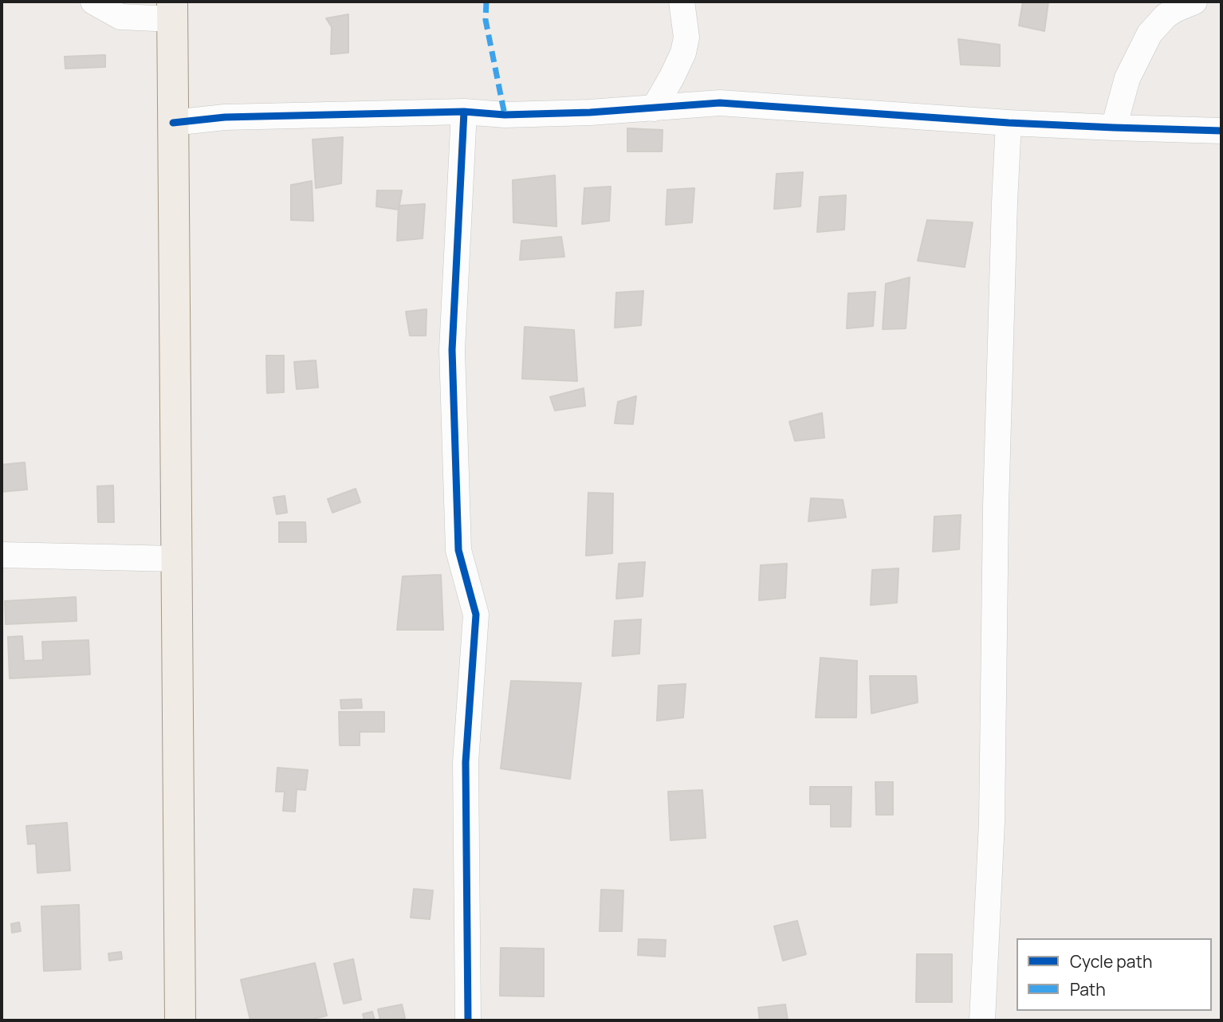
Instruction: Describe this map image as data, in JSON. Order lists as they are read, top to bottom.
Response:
{
  "legend": ["Cycle path", "Path"]
}
